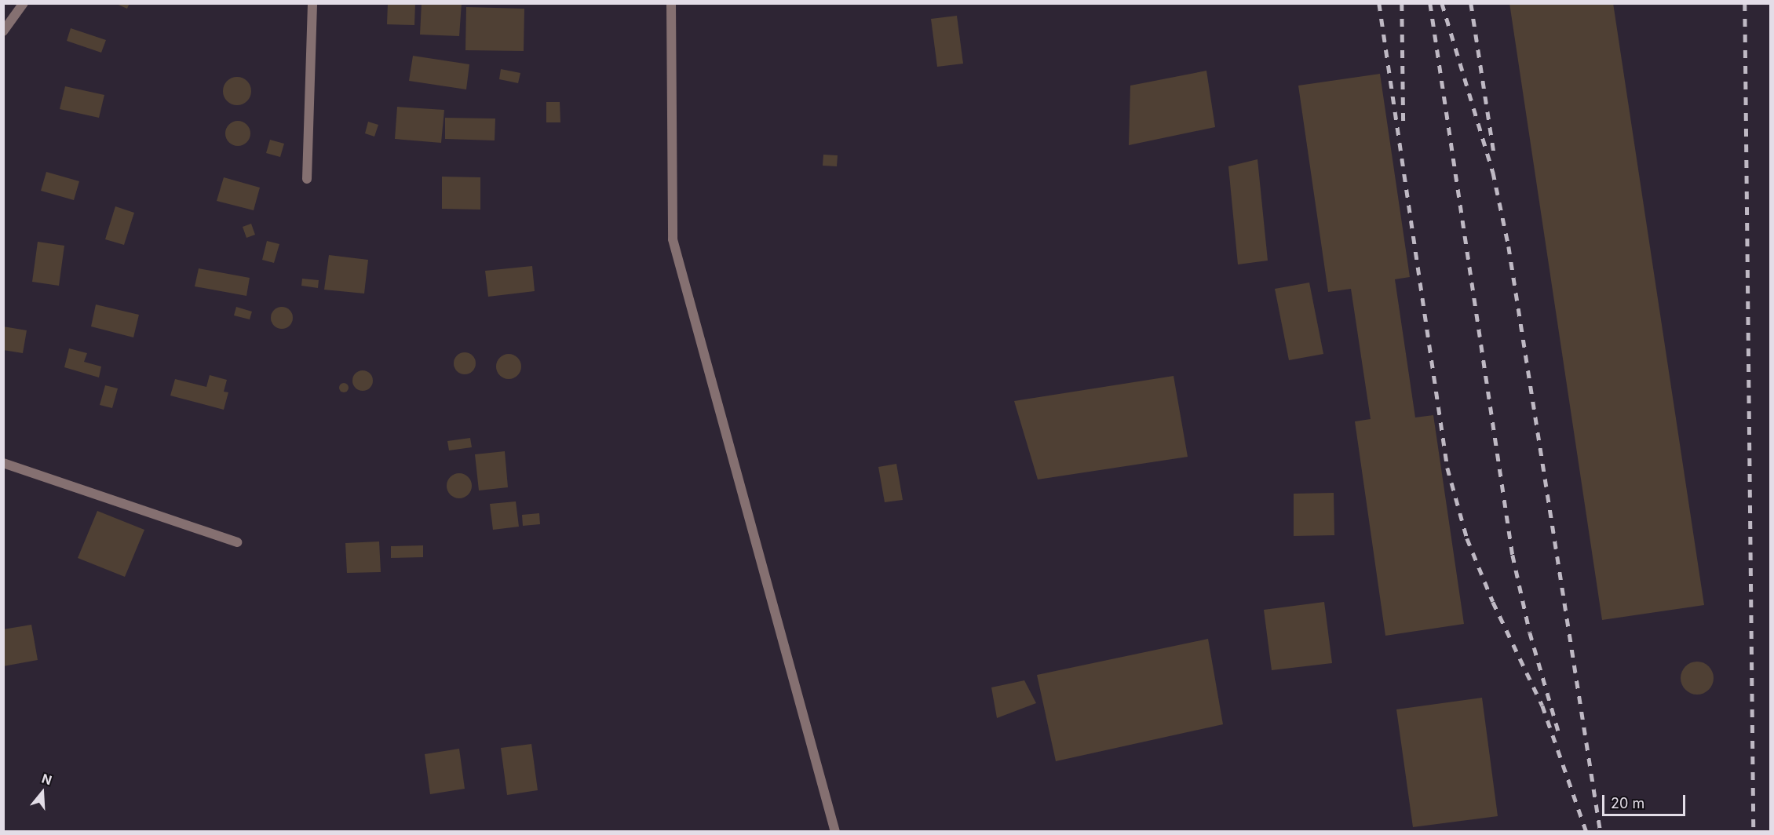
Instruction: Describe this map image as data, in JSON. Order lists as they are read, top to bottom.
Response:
{
  "scale_bar": "20 m",
  "north": "top"
}
